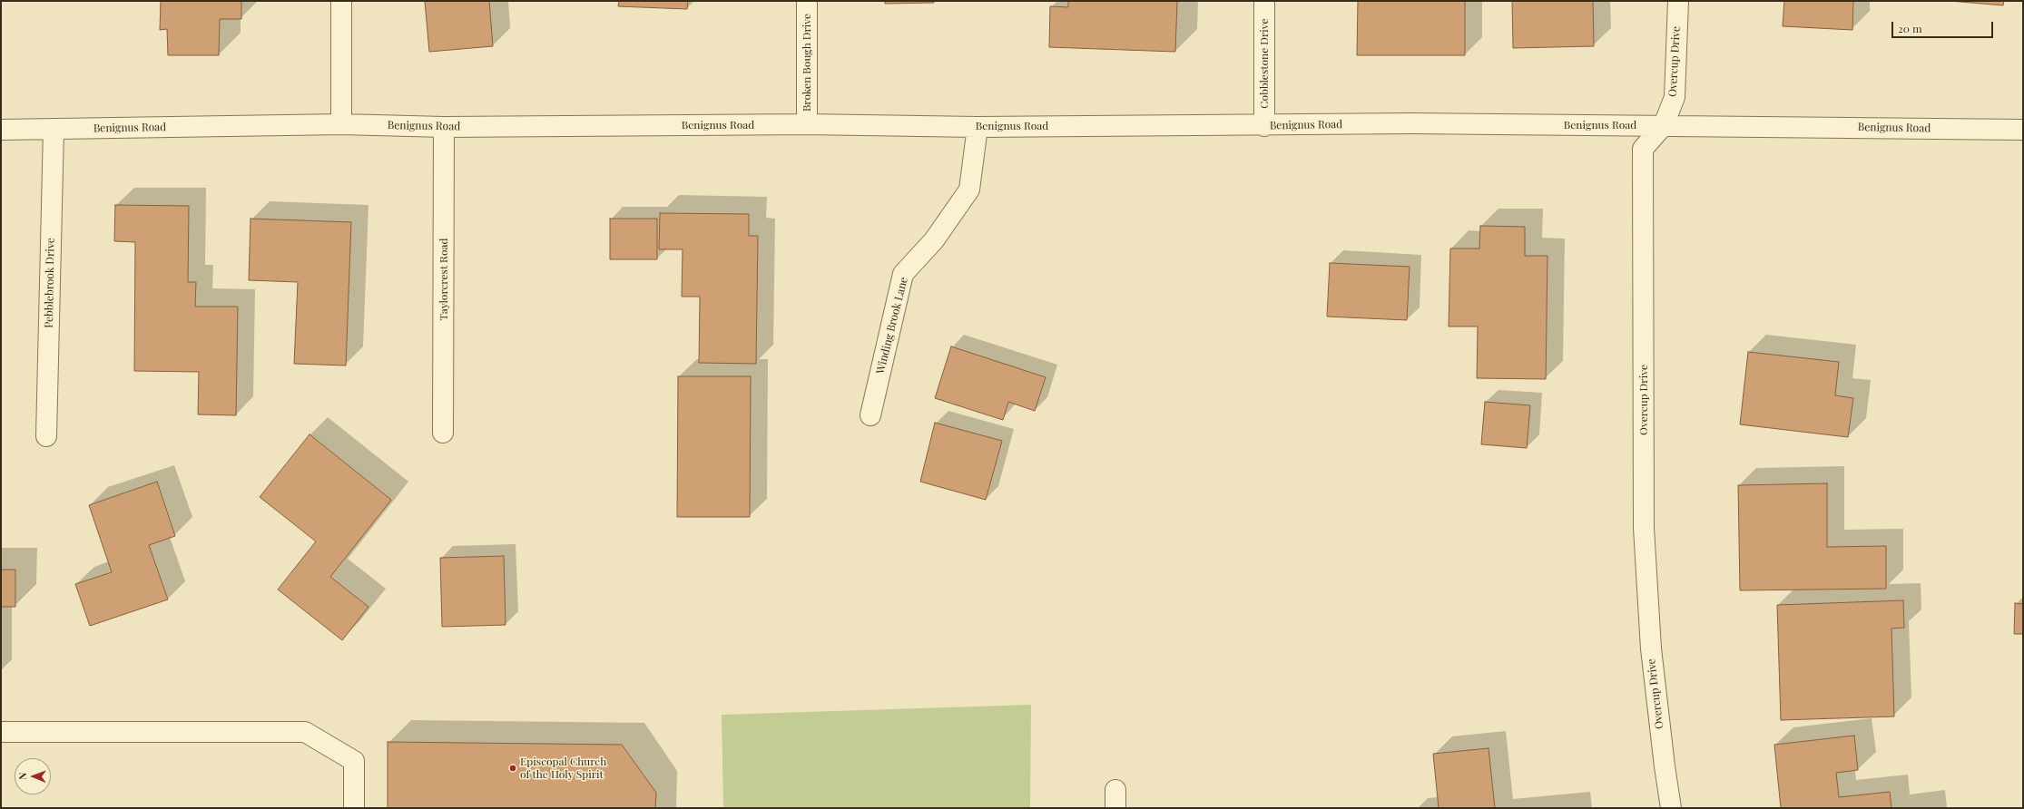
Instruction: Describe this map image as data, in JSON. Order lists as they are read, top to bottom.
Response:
{
  "streets": {
    "street": [
      "Overcup Drive",
      "Broken Bough Drive",
      "Cobblestone Drive",
      "Benignus Road",
      "Taylorcrest Road",
      "Pebblebrook Drive",
      "Winding Brook Lane"
    ]
  },
  "crossings": [
    ["Overcup Drive", "Benignus Road"],
    ["Broken Bough Drive", "Benignus Road"],
    ["Cobblestone Drive", "Benignus Road"],
    ["Benignus Road", "Taylorcrest Road"],
    ["Benignus Road", "Pebblebrook Drive"],
    ["Benignus Road", "Winding Brook Lane"]
  ],
  "places": ["Episcopal Church of the Holy Spirit"],
  "scale_bar": "20 m",
  "north": "left"
}
